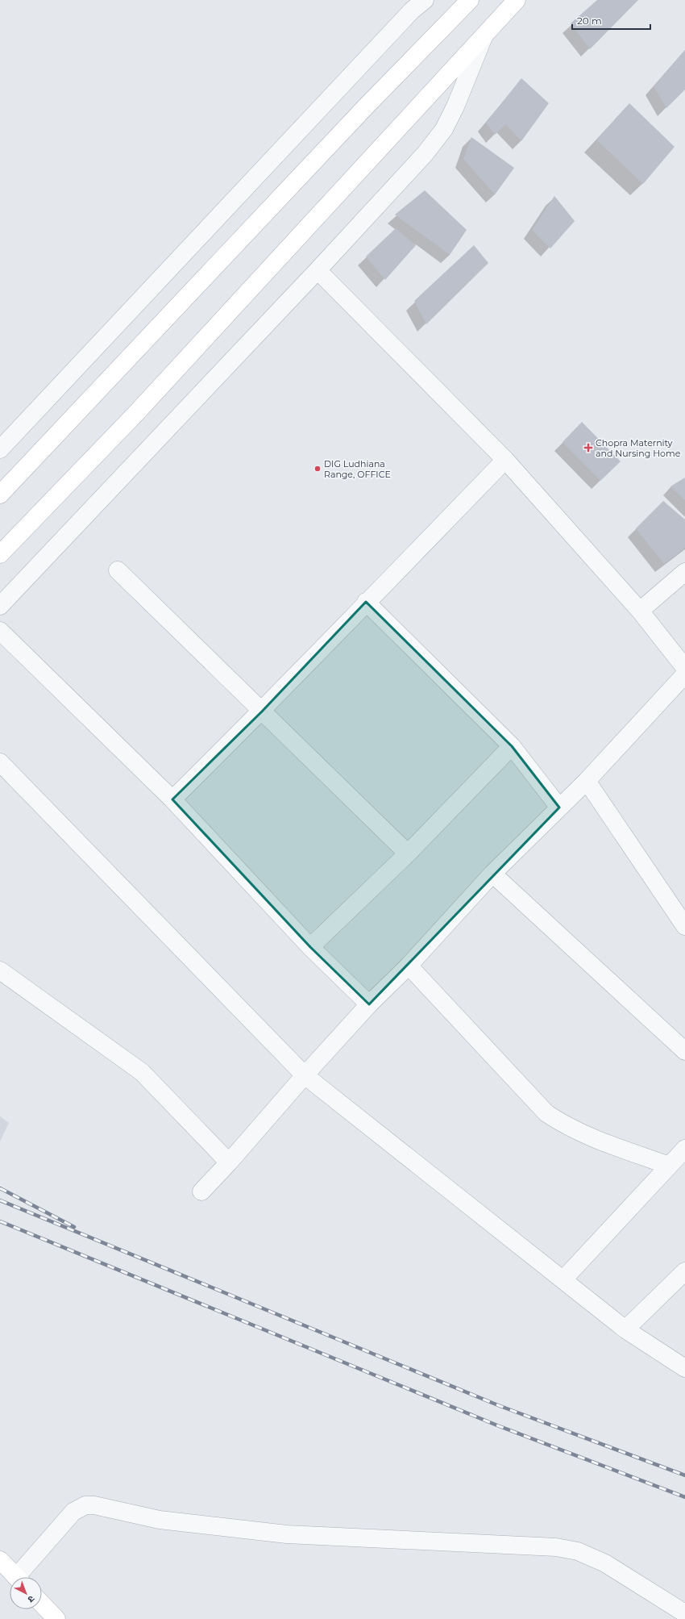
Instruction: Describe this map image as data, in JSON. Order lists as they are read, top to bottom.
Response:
{
  "places": {
    "health": ["Chopra Maternity and Nursing Home"],
    "other": ["DIG Ludhiana Range, OFFICE"]
  },
  "scale_bar": "20 m",
  "north": "bottom right"
}
